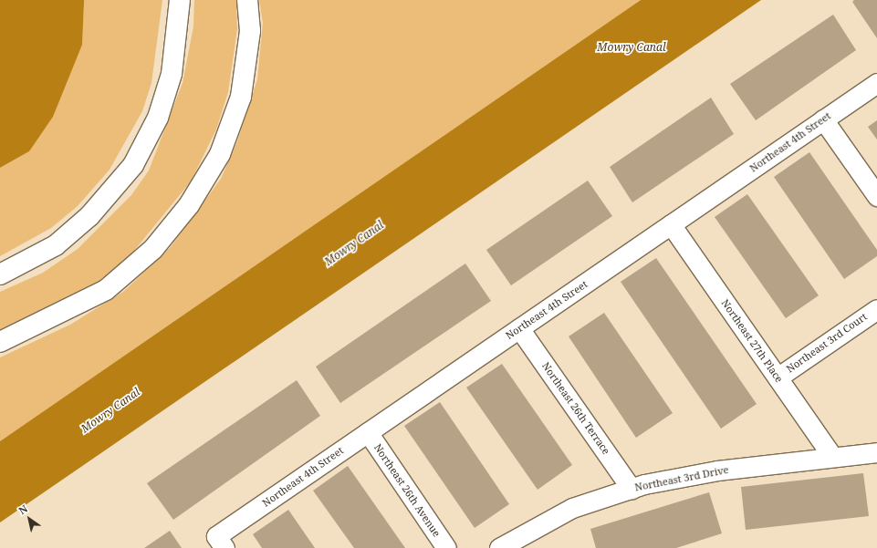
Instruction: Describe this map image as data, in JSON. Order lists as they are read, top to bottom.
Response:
{
  "streets": {
    "street": [
      "Northeast 4th Street",
      "Northeast 27th Place",
      "Northeast 3rd Court",
      "Northeast 26th Terrace",
      "Northeast 3rd Drive",
      "Northeast 26th Avenue"
    ]
  },
  "crossings": [
    ["Northeast 4th Street", "Northeast 27th Place"],
    ["Northeast 4th Street", "Northeast 26th Terrace"],
    ["Northeast 4th Street", "Northeast 26th Avenue"],
    ["Northeast 27th Place", "Northeast 3rd Court"],
    ["Northeast 27th Place", "Northeast 3rd Drive"],
    ["Northeast 26th Terrace", "Northeast 3rd Drive"]
  ],
  "water": ["Mowry Canal"],
  "north": "top left"
}
